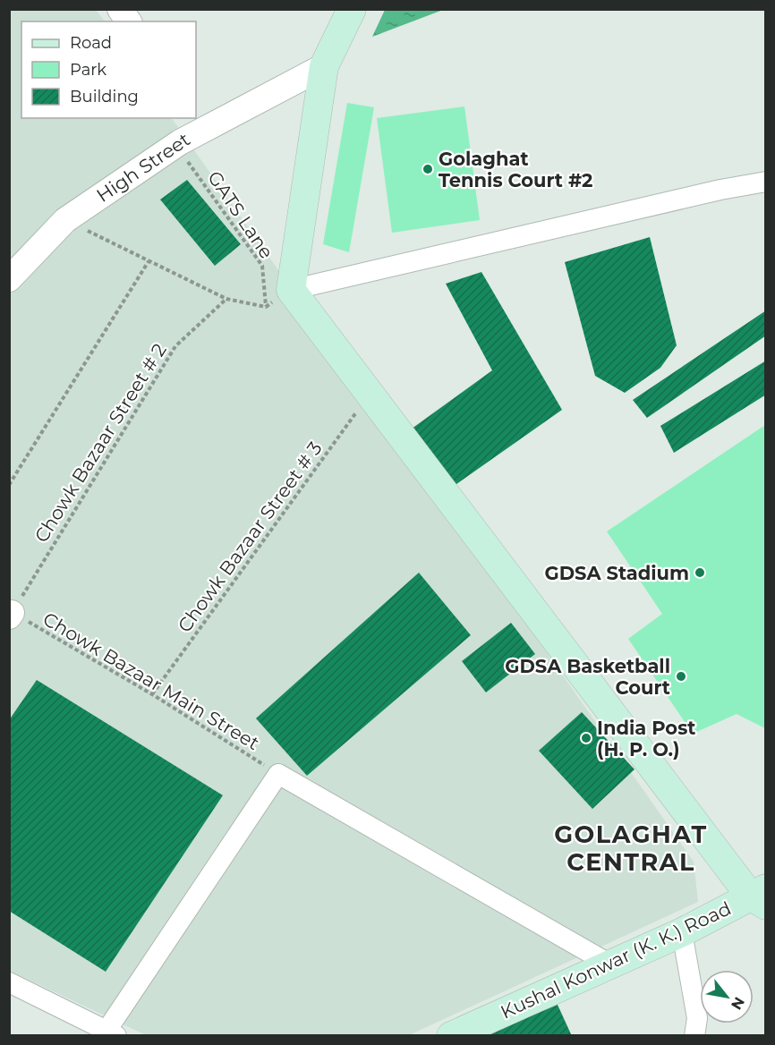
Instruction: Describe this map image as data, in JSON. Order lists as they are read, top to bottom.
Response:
{
  "streets": {
    "main road": ["Kushal Konwar (K. K.) Road"],
    "street": ["High Street"],
    "path": [
      "GATS Lane",
      "Chowk Bazaar Street # 2",
      "Chowk Bazaar Street # 3",
      "Chowk Bazaar Main Street"
    ]
  },
  "crossings": [
    ["High Street", "GATS Lane"],
    ["Chowk Bazaar Street # 2", "Chowk Bazaar Main Street"],
    ["Chowk Bazaar Street # 3", "Chowk Bazaar Main Street"]
  ],
  "districts": ["GOLAGHAT CENTRAL"],
  "places": [
    "Golaghat Tennis Court #2",
    "GDSA Stadium",
    "GDSA Basketball Court",
    "India Post (H. P. O.)"
  ],
  "legend": ["Road", "Park", "Building"],
  "north": "bottom right"
}
